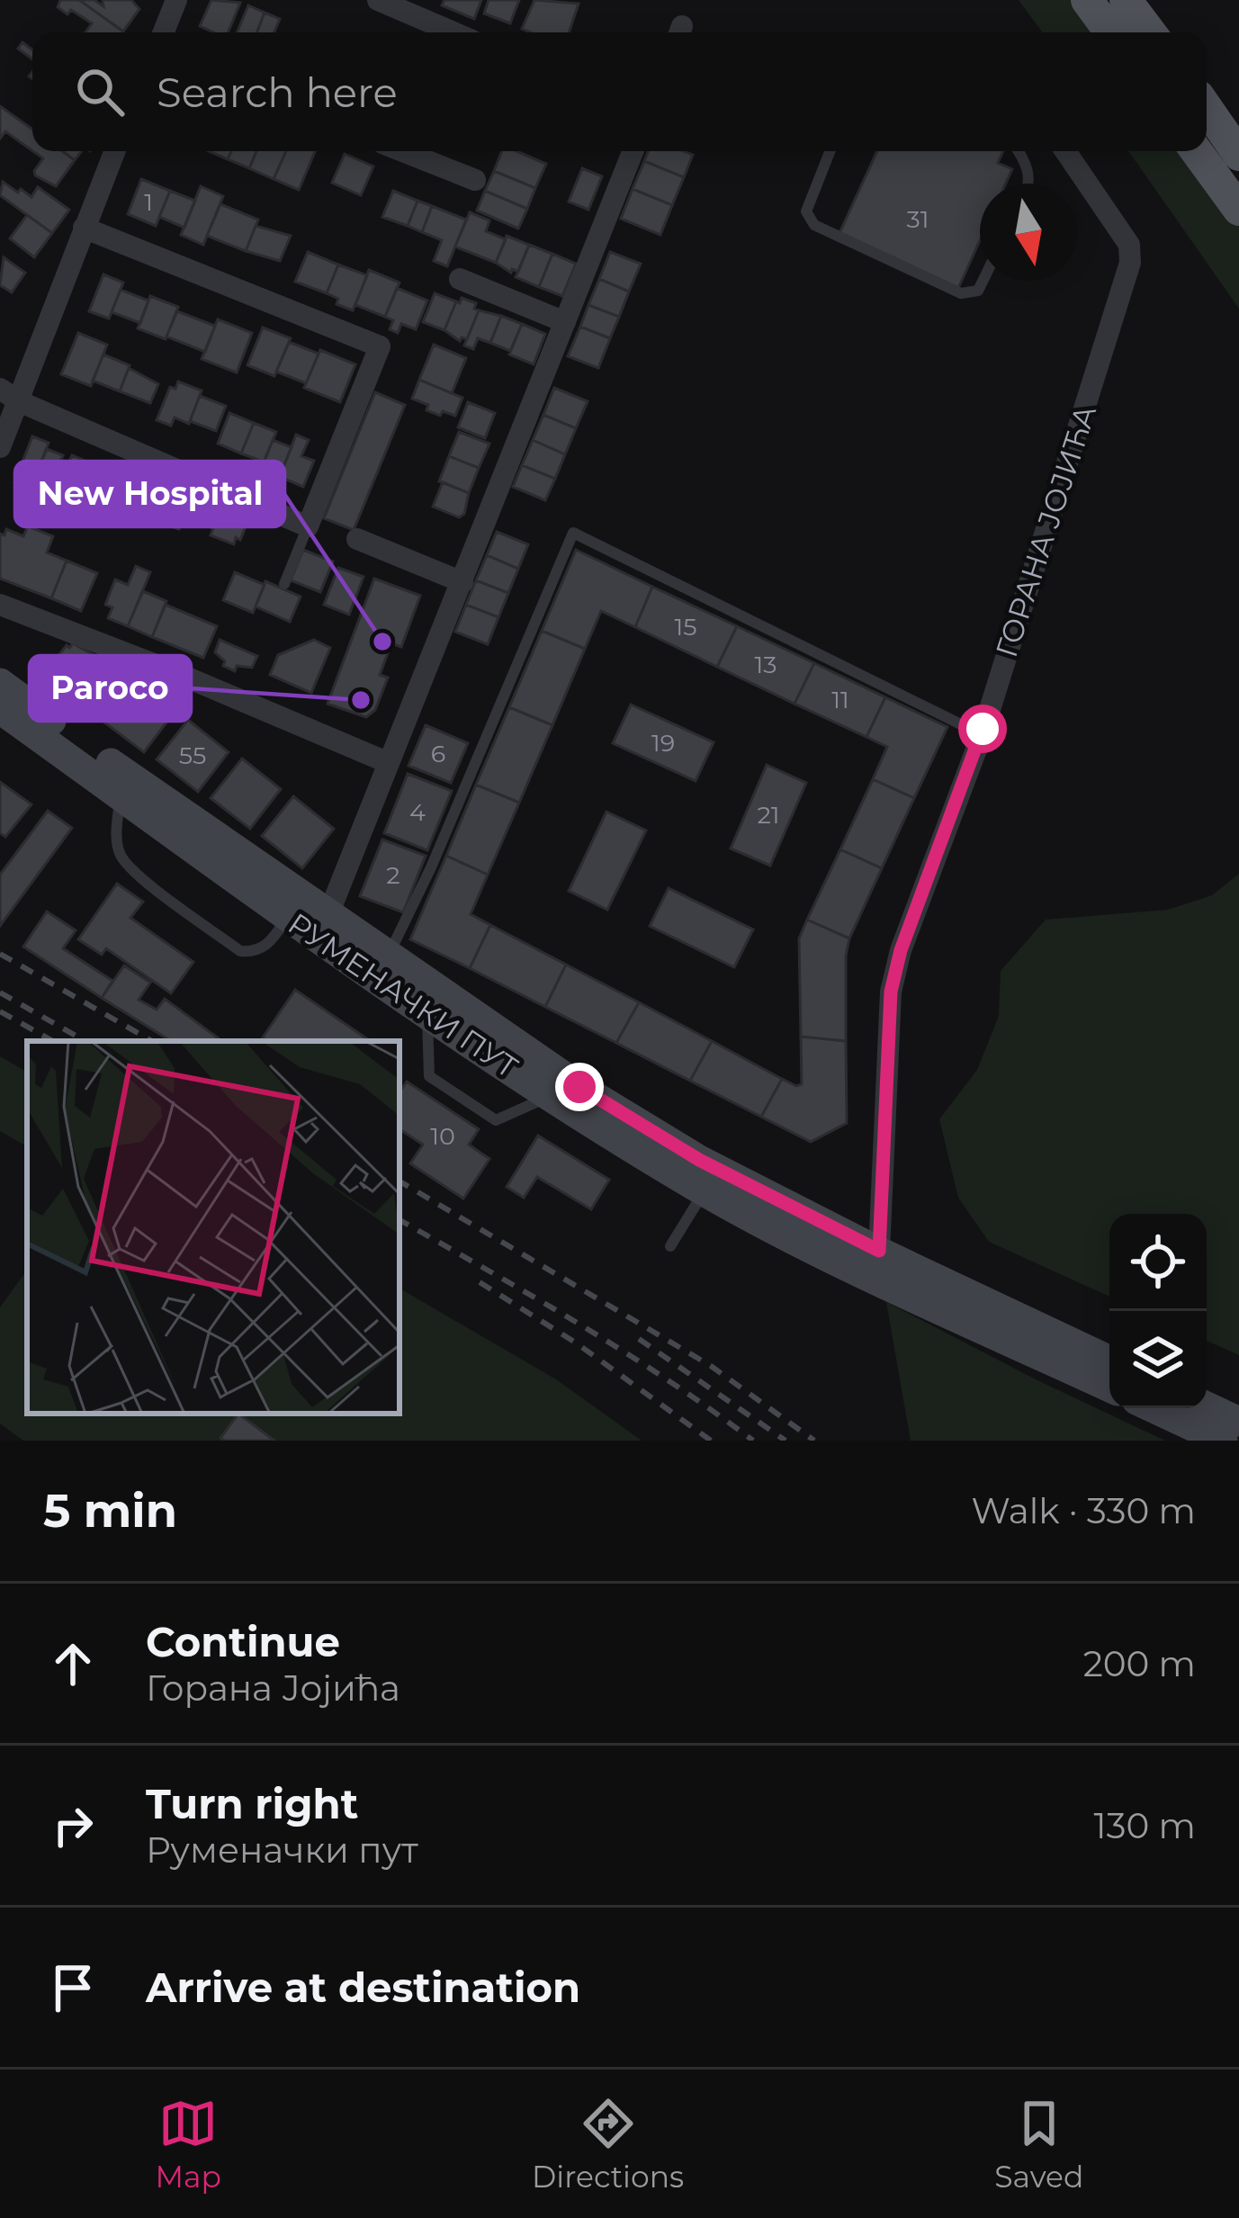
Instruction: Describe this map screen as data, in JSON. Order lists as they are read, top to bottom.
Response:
{
  "streets": {
    "main road": ["РУМЕНАЧКИ ПУТ"],
    "street": ["ГОРАНА ЈОЈИЋА"]
  },
  "crossings": [
    ["ГОРАНА ЈОЈИЋА", "РУМЕНАЧКИ ПУТ"]
  ],
  "places": ["New Hospital", "Paroco"],
  "house_numbers": [
    "1",
    "31",
    "15",
    "13",
    "11",
    "19",
    "6",
    "55",
    "4",
    "21",
    "2",
    "10"
  ],
  "north": "bottom",
  "page": {
    "search": "Search here",
    "heading": ["5 min", "Walk · 330 m"],
    "list": [
      ["Continue", "Горана Јојића", "200 m"],
      ["Turn right", "Руменачки пут", "130 m"],
      "Arrive at destination"
    ],
    "nav": ["Map", "Directions", "Saved"]
  }
}
